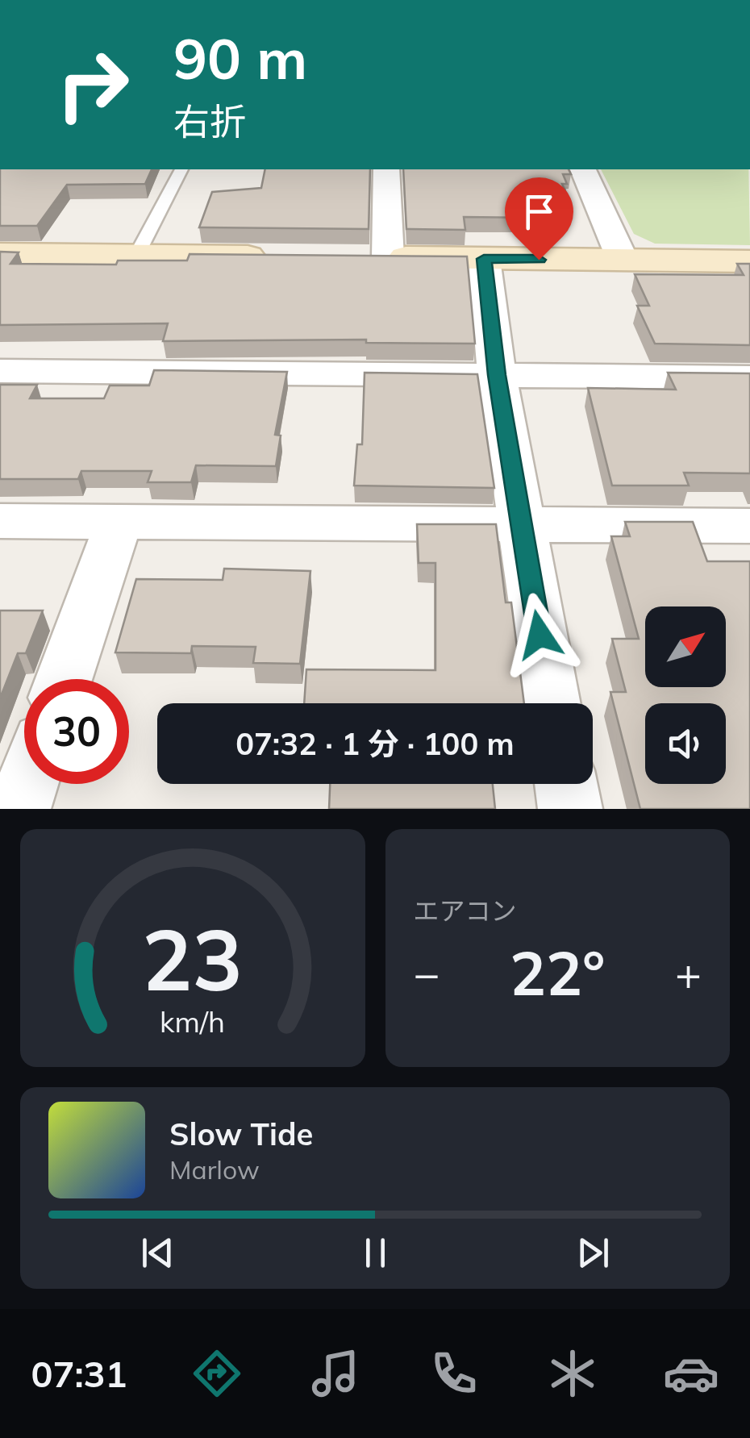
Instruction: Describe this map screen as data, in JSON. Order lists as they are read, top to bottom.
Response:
{
  "north": "top right",
  "page": {
    "turn": ["90 m", "右折"],
    "limit": "30",
    "trip": "07:32 · 1 分 · 100 m",
    "tile": "エアコン",
    "heat": ["−", "22°", "+"],
    "song": ["Slow Tide", "Marlow"],
    "tabs": "07:31",
    "gauge": ["23", "km/h"]
  }
}
